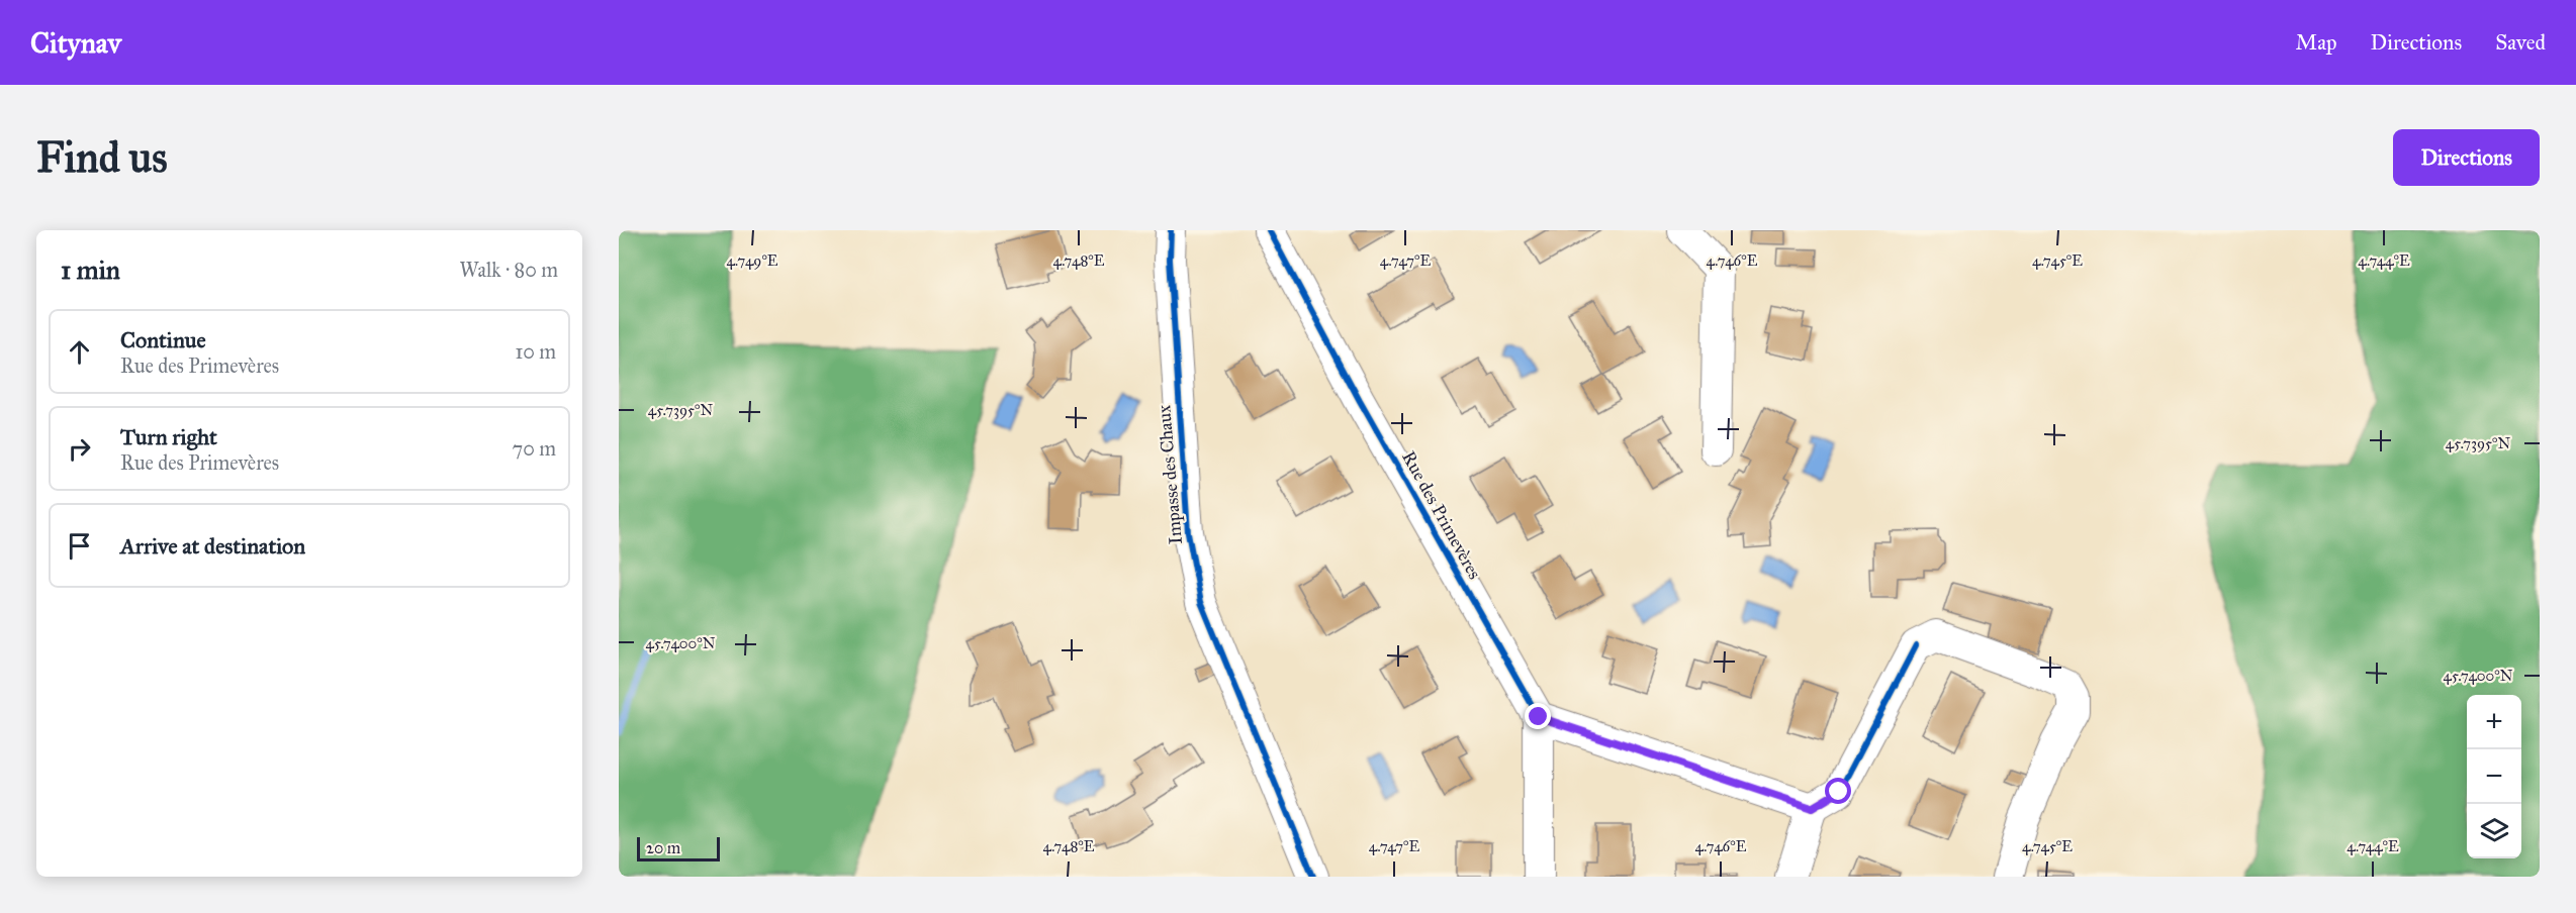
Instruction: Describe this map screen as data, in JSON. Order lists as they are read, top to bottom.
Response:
{
  "streets": {
    "street": ["Impasse des Chaux", "Rue des Primevères"]
  },
  "scale_bar": "20 m",
  "page": {
    "header": "Citynav",
    "nav": ["Map", "Directions", "Saved"],
    "buttons": "Directions",
    "title": "Find us",
    "heading": ["1 min", "Walk · 80 m"],
    "list": [
      ["Continue", "Rue des Primevères", "10 m"],
      ["Turn right", "Rue des Primevères", "70 m"],
      "Arrive at destination"
    ],
    "map_buttons": ["+", "−"],
    "scale": "20 m"
  },
  "coordinates": [
    "4.749°E",
    "4.748°E",
    "4.747°E",
    "4.746°E",
    "4.745°E",
    "4.744°E",
    "45.7395°N",
    "45.7400°N"
  ]
}
